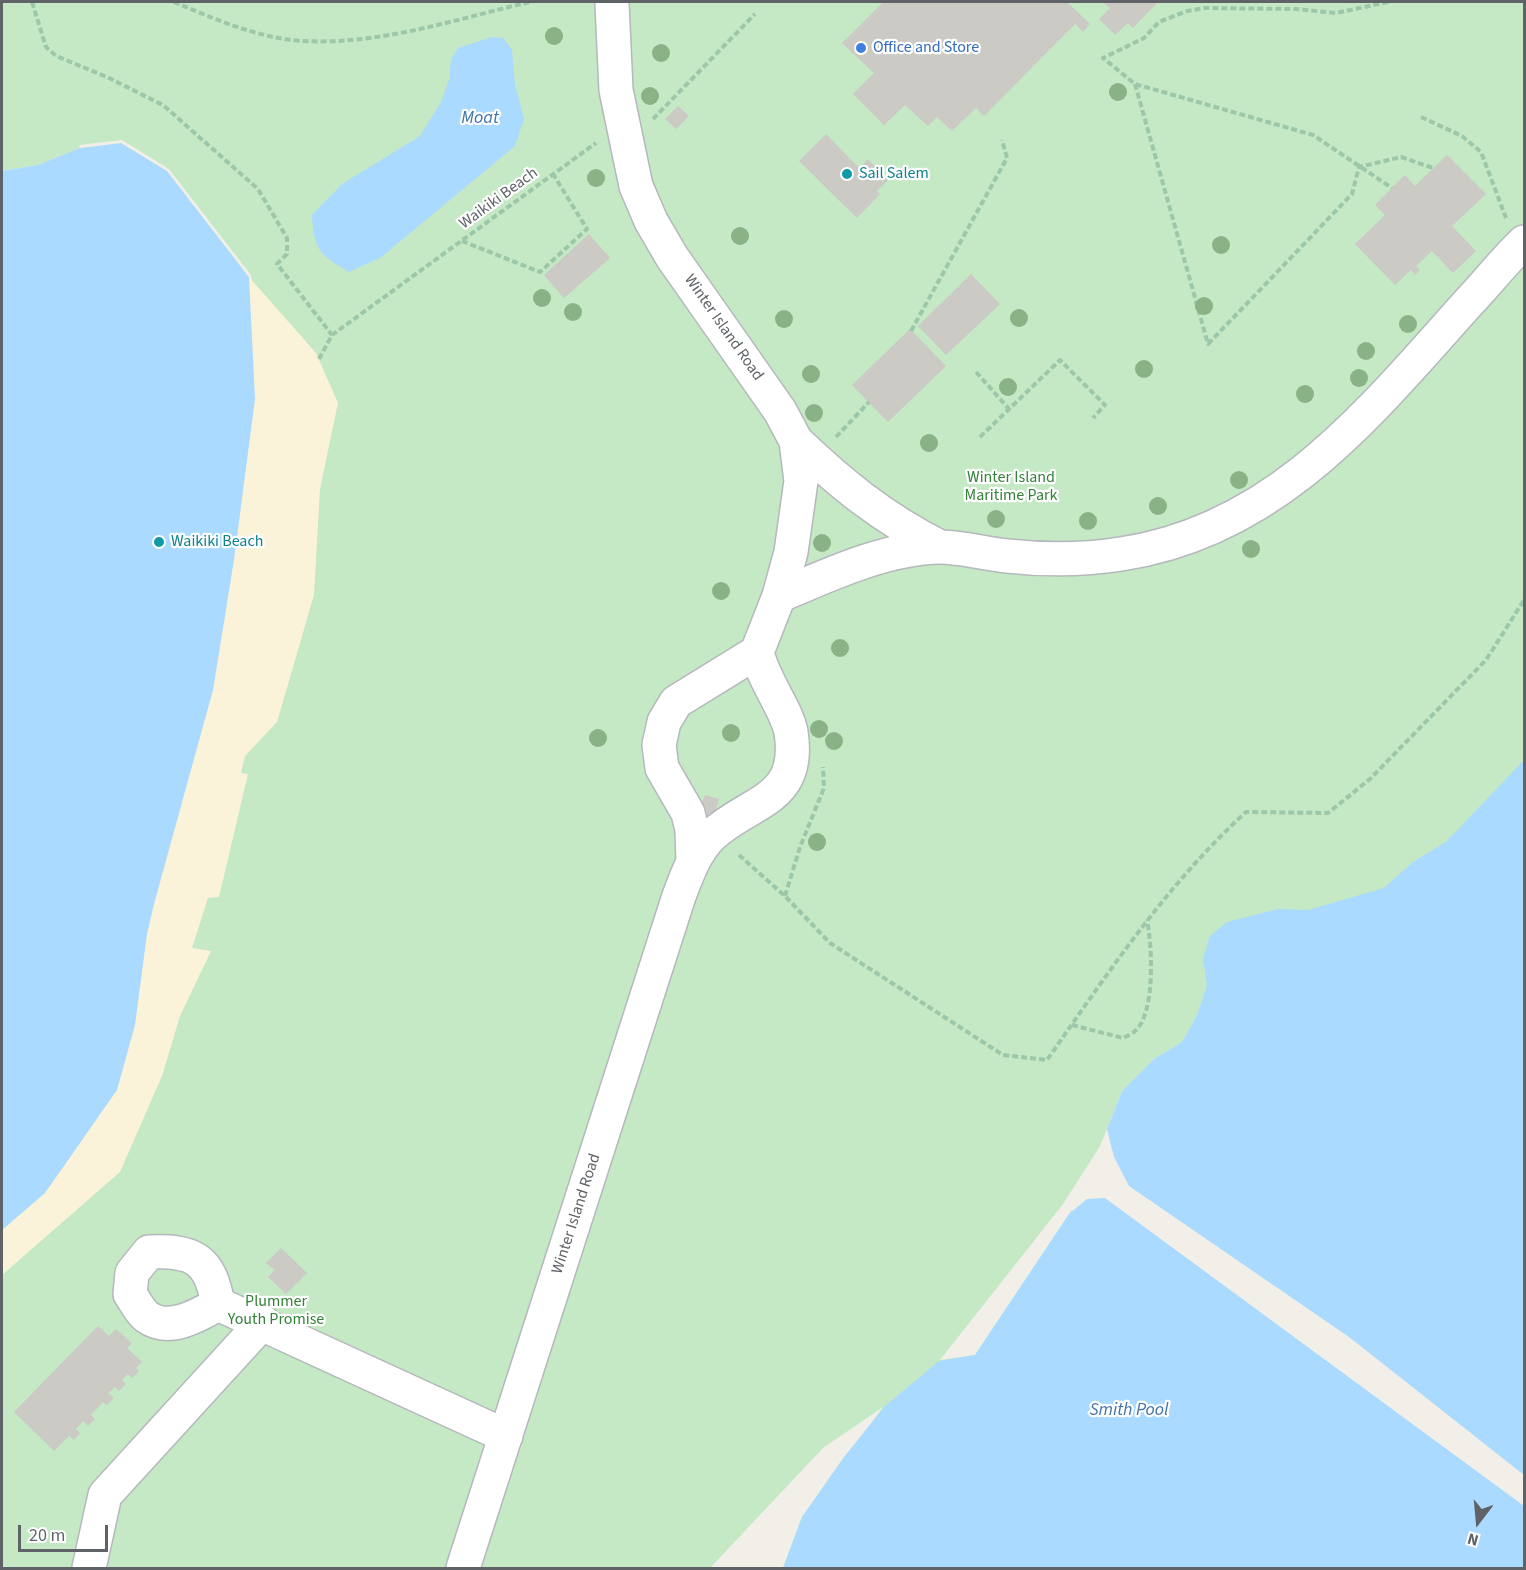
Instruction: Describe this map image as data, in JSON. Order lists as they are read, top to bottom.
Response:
{
  "streets": {
    "street": ["Winter Island Road"],
    "path": ["Waikiki Beach"]
  },
  "crossings": [
    ["Waikiki Beach", "Winter Island Road"]
  ],
  "water": ["Moat", "Smith Pool"],
  "parks": ["Winter Island Maritime Park", "Plummer Youth Promise"],
  "places": ["Office and Store", "Sail Salem", "Waikiki Beach"],
  "scale_bar": "20 m",
  "north": "bottom"
}
